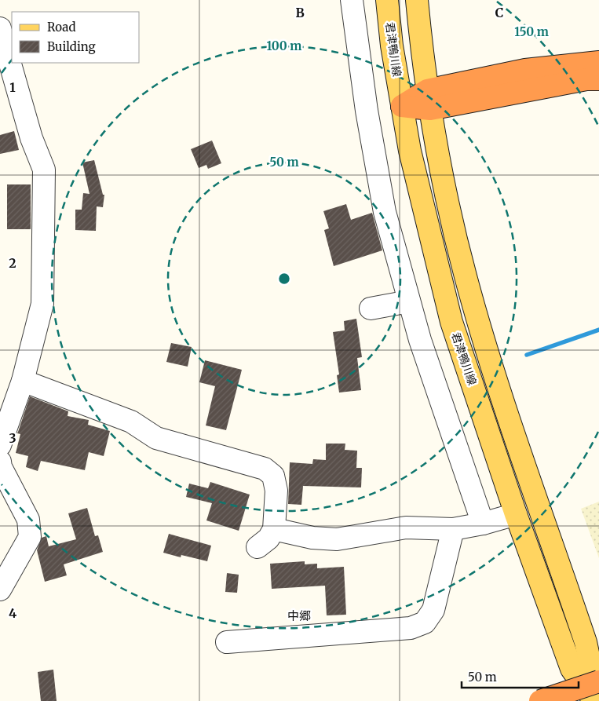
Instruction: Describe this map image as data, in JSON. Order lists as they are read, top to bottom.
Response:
{
  "streets": {
    "main road": ["君津鴨川線"]
  },
  "districts": ["中郷"],
  "legend": ["Road", "Building"],
  "scale_bar": "50 m",
  "grid": {
    "columns": ["B", "C"],
    "rows": [
      "1",
      "2",
      "3",
      "4"
    ]
  },
  "rings": ["150 m", "100 m", "50 m"]
}
